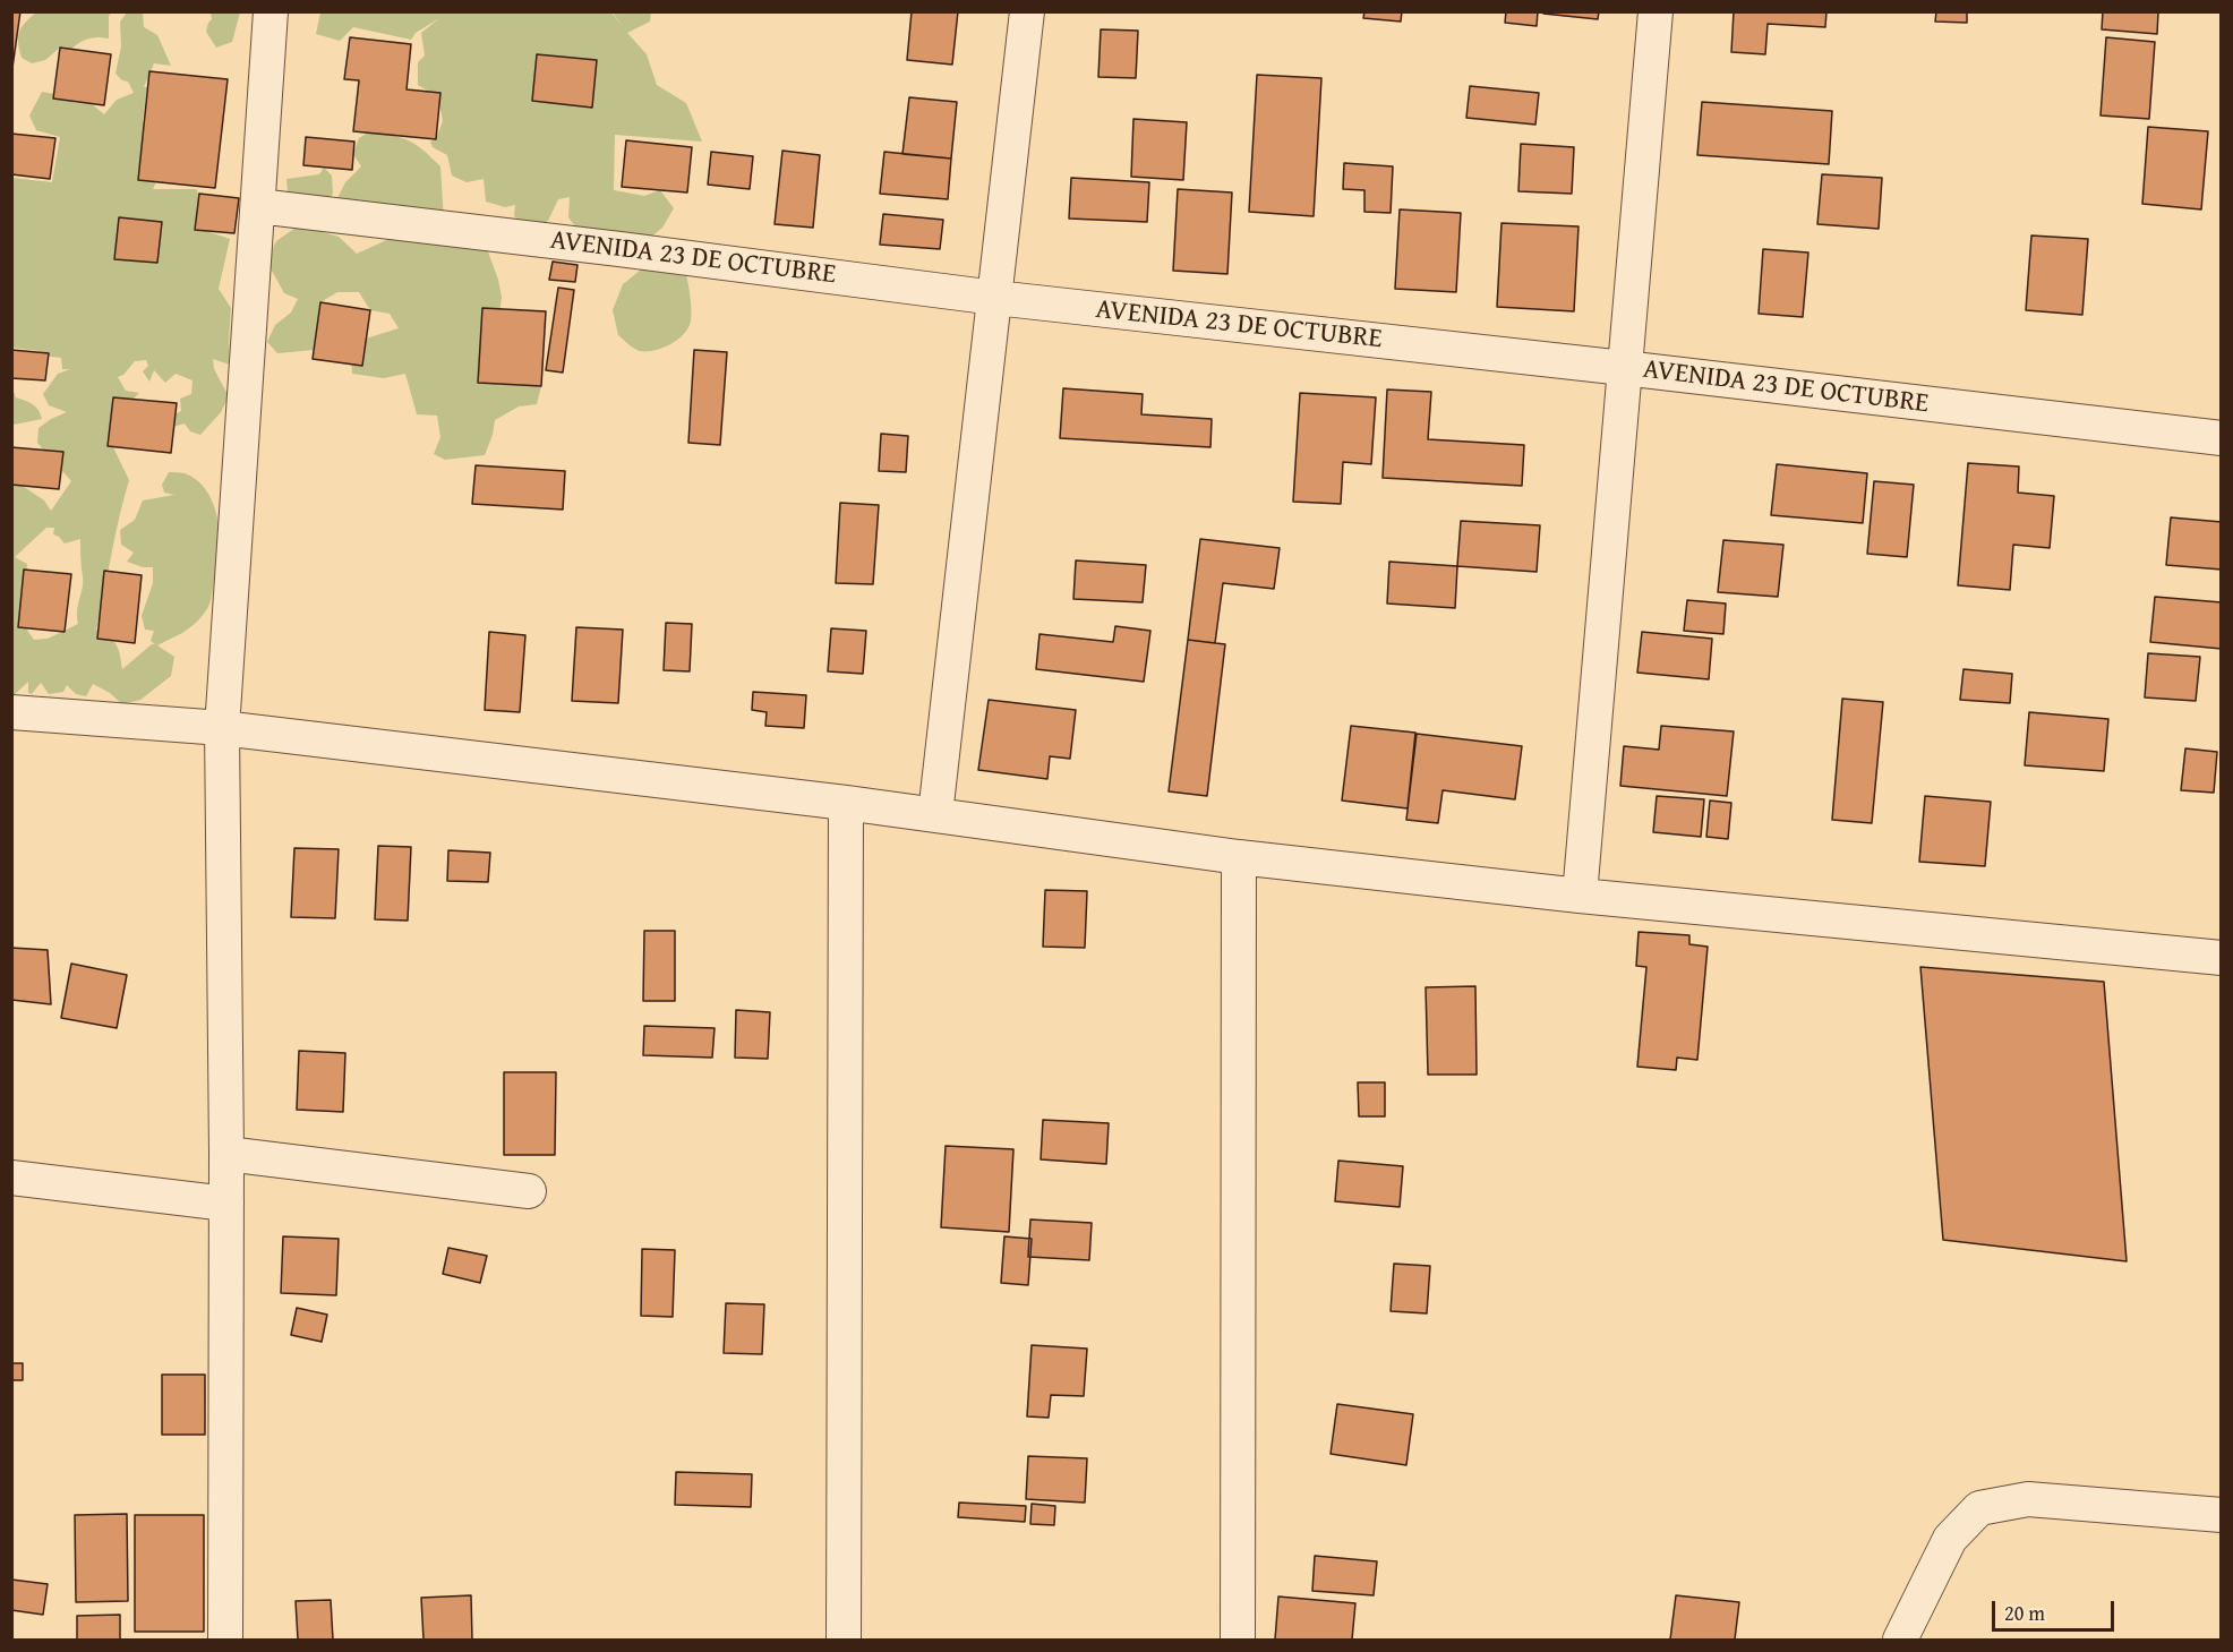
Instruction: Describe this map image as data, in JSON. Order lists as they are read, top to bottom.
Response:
{
  "streets": {
    "street": ["AVENIDA 23 DE OCTUBRE"]
  },
  "scale_bar": "20 m"
}
